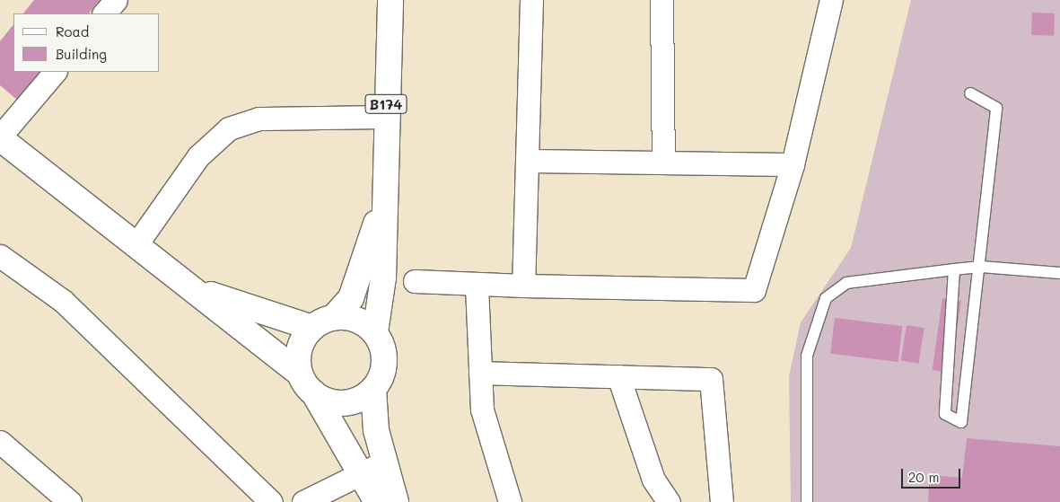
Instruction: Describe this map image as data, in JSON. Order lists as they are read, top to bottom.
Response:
{
  "streets": {
    "main road": ["B174"]
  },
  "legend": ["Road", "Building"],
  "scale_bar": "20 m"
}
